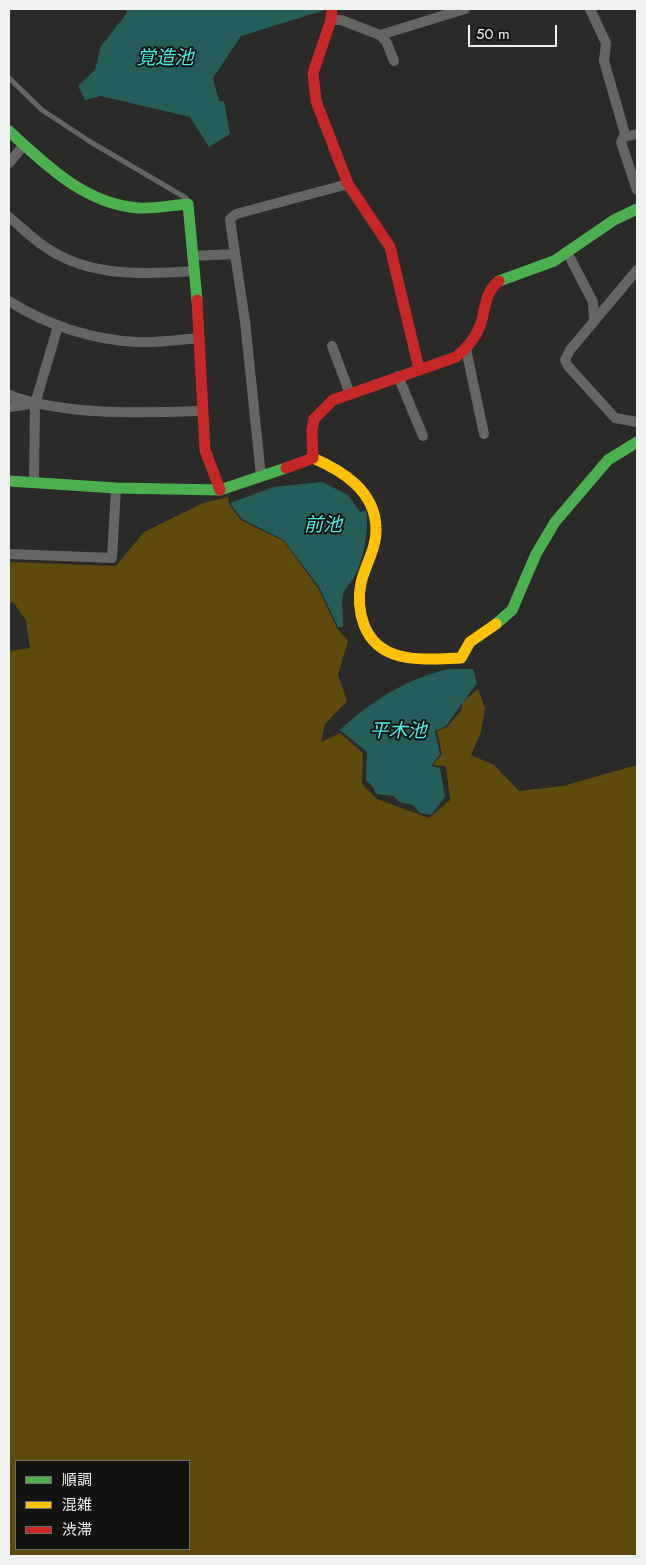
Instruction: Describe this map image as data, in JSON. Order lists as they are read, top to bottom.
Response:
{
  "water": ["覚造池", "前池", "平木池"],
  "legend": ["順調", "混雑", "渋滞"],
  "scale_bar": "50 m"
}
